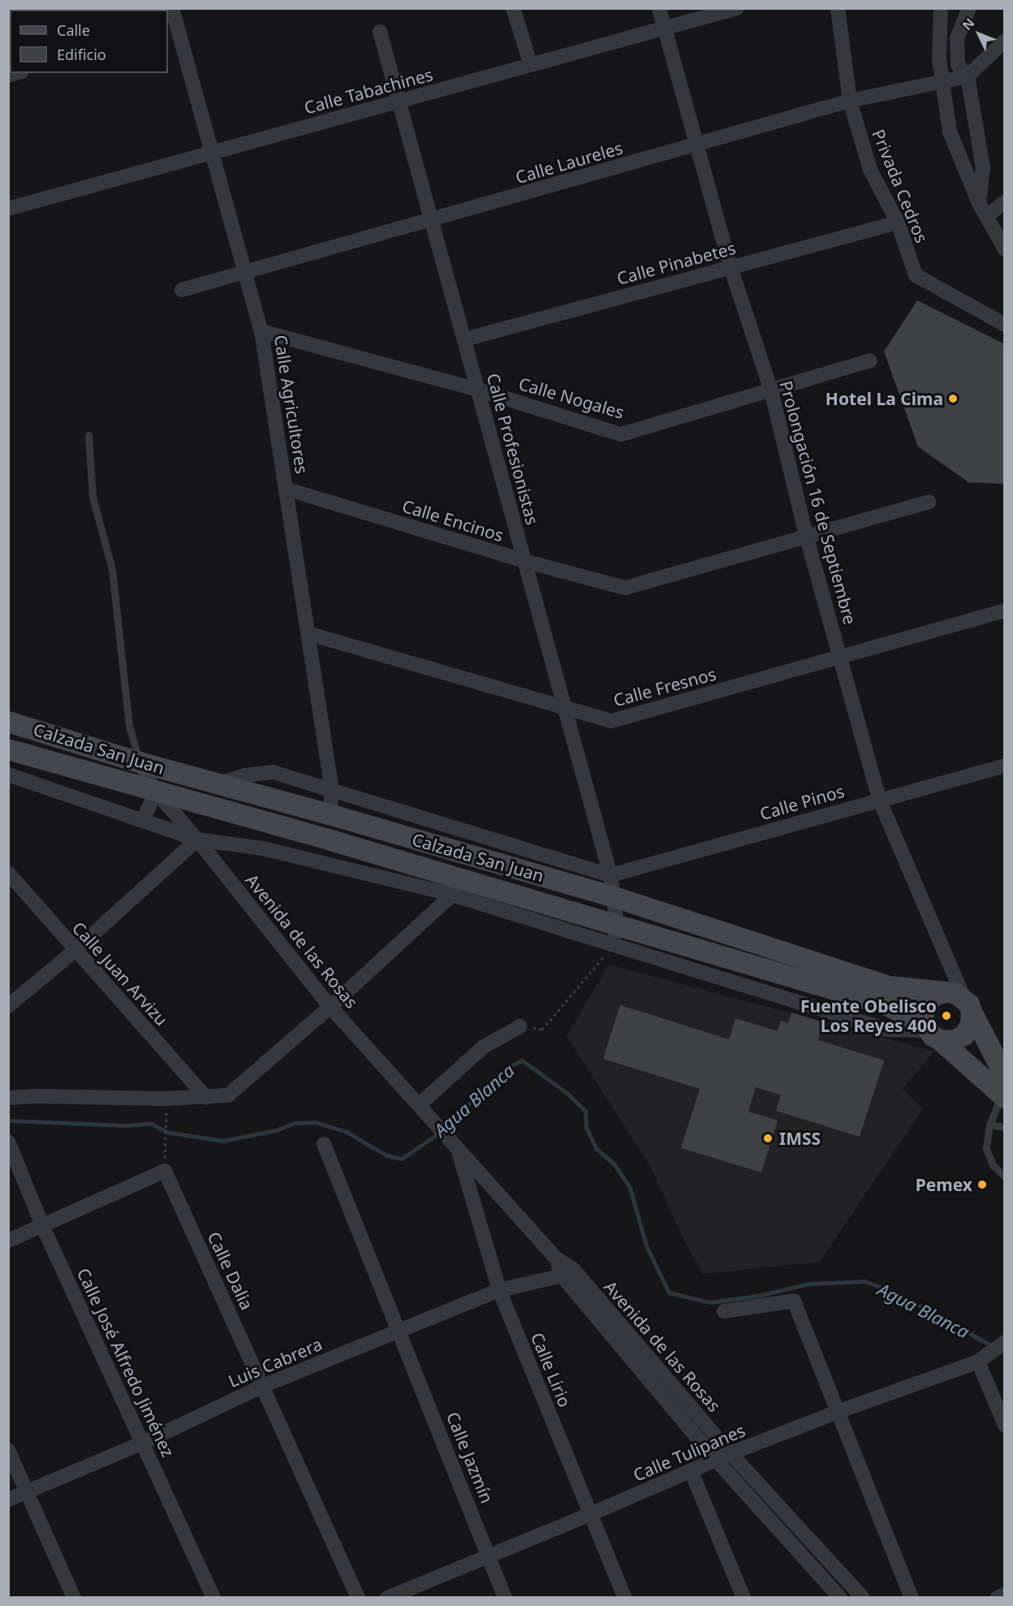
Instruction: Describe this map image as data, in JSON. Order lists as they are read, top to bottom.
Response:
{
  "streets": {
    "main road": ["Calzada San Juan"],
    "street": [
      "Calle Tabachines",
      "Calle Laureles",
      "Privada Cedros",
      "Calle Pinabetes",
      "Calle Nogales",
      "Calle Agricultores",
      "Calle Profesionistas",
      "Prolongación 16 de Septiembre",
      "Calle Encinos",
      "Calle Fresnos",
      "Calle Pinos",
      "Avenida de las Rosas",
      "Calle Juan Arvizu",
      "Calle Dalia",
      "Calle José Alfredo Jiménez",
      "Luis Cabrera",
      "Calle Lirio",
      "Calle Tulipanes",
      "Calle Jazmín"
    ]
  },
  "crossings": [
    ["Calle Tabachines", "Calle Agricultores"],
    ["Calle Tabachines", "Calle Profesionistas"],
    ["Calle Tabachines", "Prolongación 16 de Septiembre"],
    ["Calle Laureles", "Privada Cedros"],
    ["Calle Laureles", "Calle Agricultores"],
    ["Calle Laureles", "Calle Profesionistas"],
    ["Calle Laureles", "Prolongación 16 de Septiembre"],
    ["Privada Cedros", "Calle Pinabetes"],
    ["Calle Pinabetes", "Calle Profesionistas"],
    ["Calle Pinabetes", "Prolongación 16 de Septiembre"],
    ["Calle Nogales", "Calle Agricultores"],
    ["Calle Nogales", "Calle Profesionistas"],
    ["Calle Nogales", "Prolongación 16 de Septiembre"],
    ["Calle Agricultores", "Calle Encinos"],
    ["Calle Agricultores", "Calle Fresnos"],
    ["Calle Agricultores", "Calzada San Juan"],
    ["Calle Profesionistas", "Calle Encinos"],
    ["Calle Profesionistas", "Calle Fresnos"],
    ["Calle Profesionistas", "Calzada San Juan"],
    ["Calle Profesionistas", "Calle Pinos"],
    ["Prolongación 16 de Septiembre", "Calle Encinos"],
    ["Prolongación 16 de Septiembre", "Calle Fresnos"],
    ["Prolongación 16 de Septiembre", "Calzada San Juan"],
    ["Prolongación 16 de Septiembre", "Calle Pinos"],
    ["Calzada San Juan", "Avenida de las Rosas"],
    ["Avenida de las Rosas", "Luis Cabrera"],
    ["Avenida de las Rosas", "Calle Lirio"],
    ["Avenida de las Rosas", "Calle Tulipanes"],
    ["Calle Dalia", "Calle José Alfredo Jiménez"],
    ["Calle Dalia", "Luis Cabrera"],
    ["Calle José Alfredo Jiménez", "Luis Cabrera"],
    ["Luis Cabrera", "Calle Lirio"],
    ["Luis Cabrera", "Calle Jazmín"],
    ["Calle Lirio", "Calle Tulipanes"],
    ["Calle Tulipanes", "Calle Jazmín"]
  ],
  "water": ["Agua Blanca"],
  "places": [
    "Hotel La Cima",
    "Fuente Obelisco Los Reyes 400",
    "IMSS",
    "Pemex"
  ],
  "legend": ["Calle", "Edificio"],
  "north": "top left"
}
